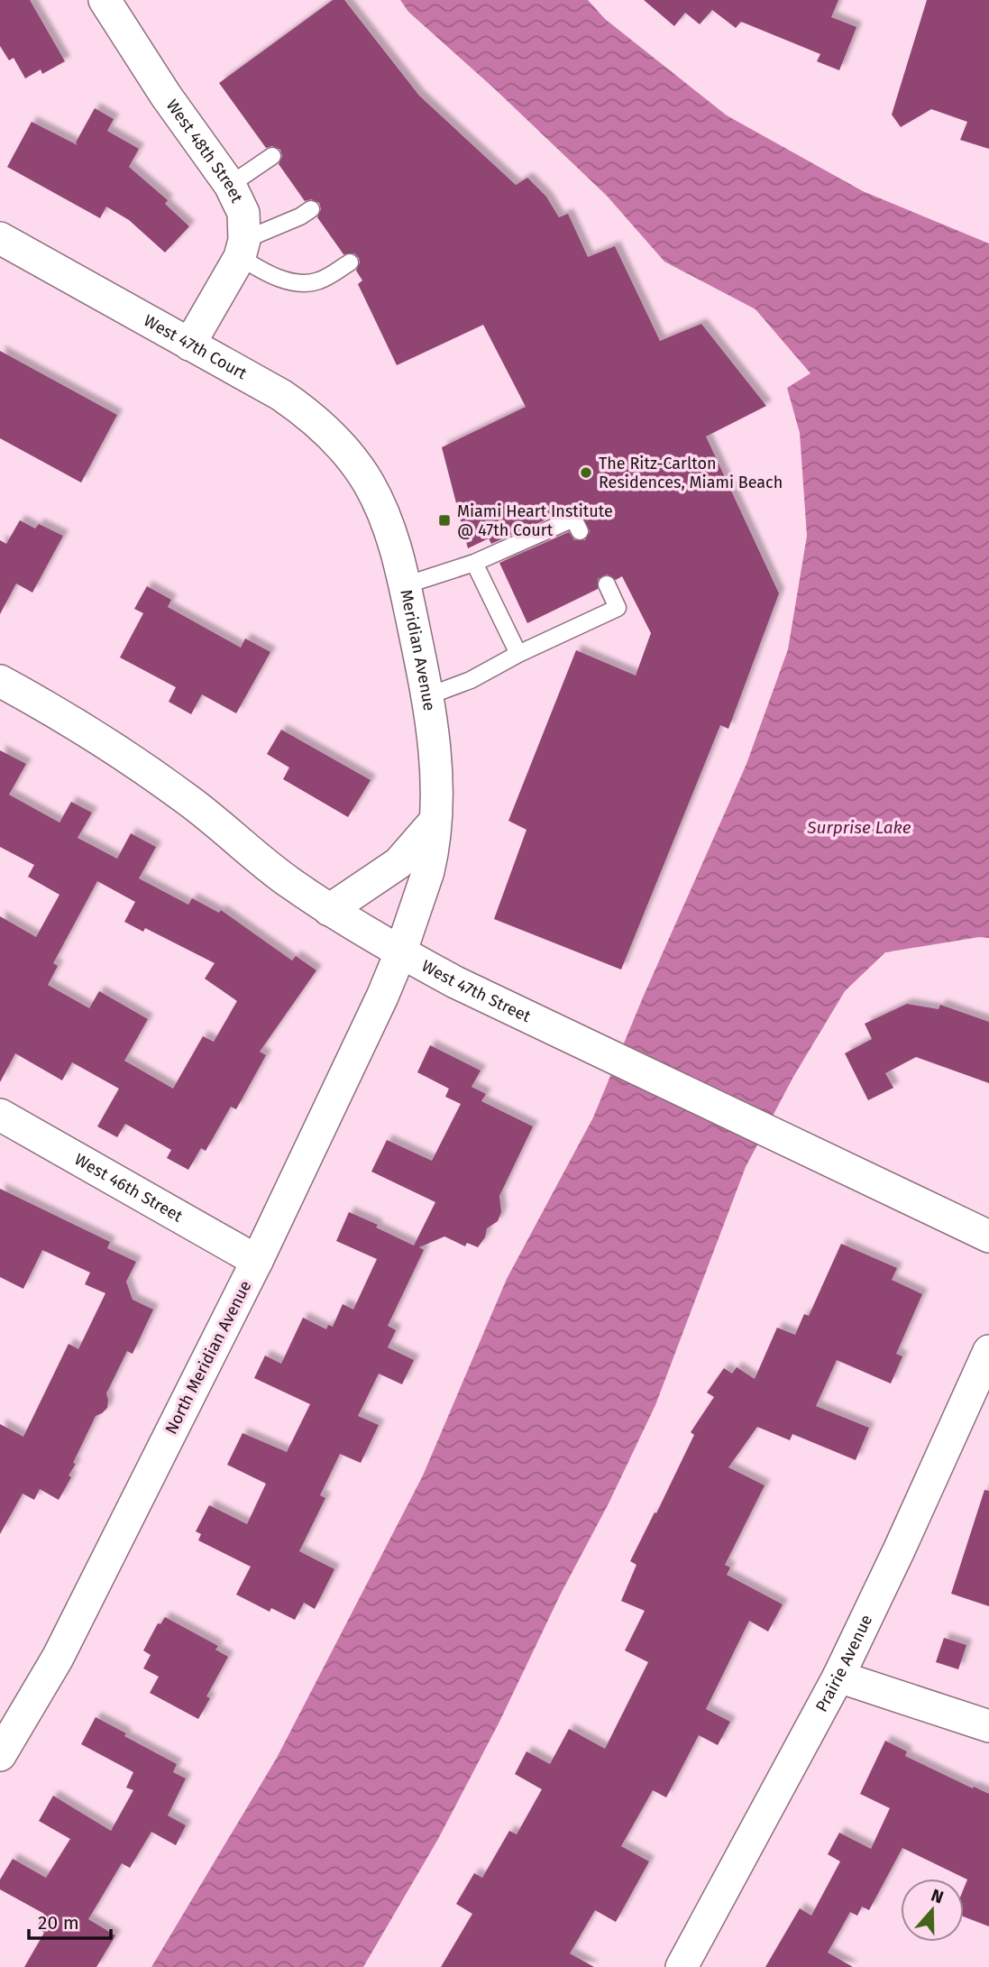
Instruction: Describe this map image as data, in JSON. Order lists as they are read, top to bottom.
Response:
{
  "streets": {
    "street": [
      "West 48th Street",
      "West 47th Court",
      "Meridian Avenue",
      "West 47th Street",
      "West 46th Street",
      "North Meridian Avenue",
      "Prairie Avenue"
    ]
  },
  "crossings": [
    ["West 47th Court", "Meridian Avenue"],
    ["Meridian Avenue", "West 47th Street"],
    ["Meridian Avenue", "North Meridian Avenue"],
    ["West 47th Street", "North Meridian Avenue"],
    ["West 46th Street", "North Meridian Avenue"]
  ],
  "water": ["Surprise Lake"],
  "places": {
    "other": ["The Ritz-Carlton Residences, Miami Beach"],
    "transit": ["Miami Heart Institute @ 47th Court"]
  },
  "scale_bar": "20 m",
  "north": "top"
}
